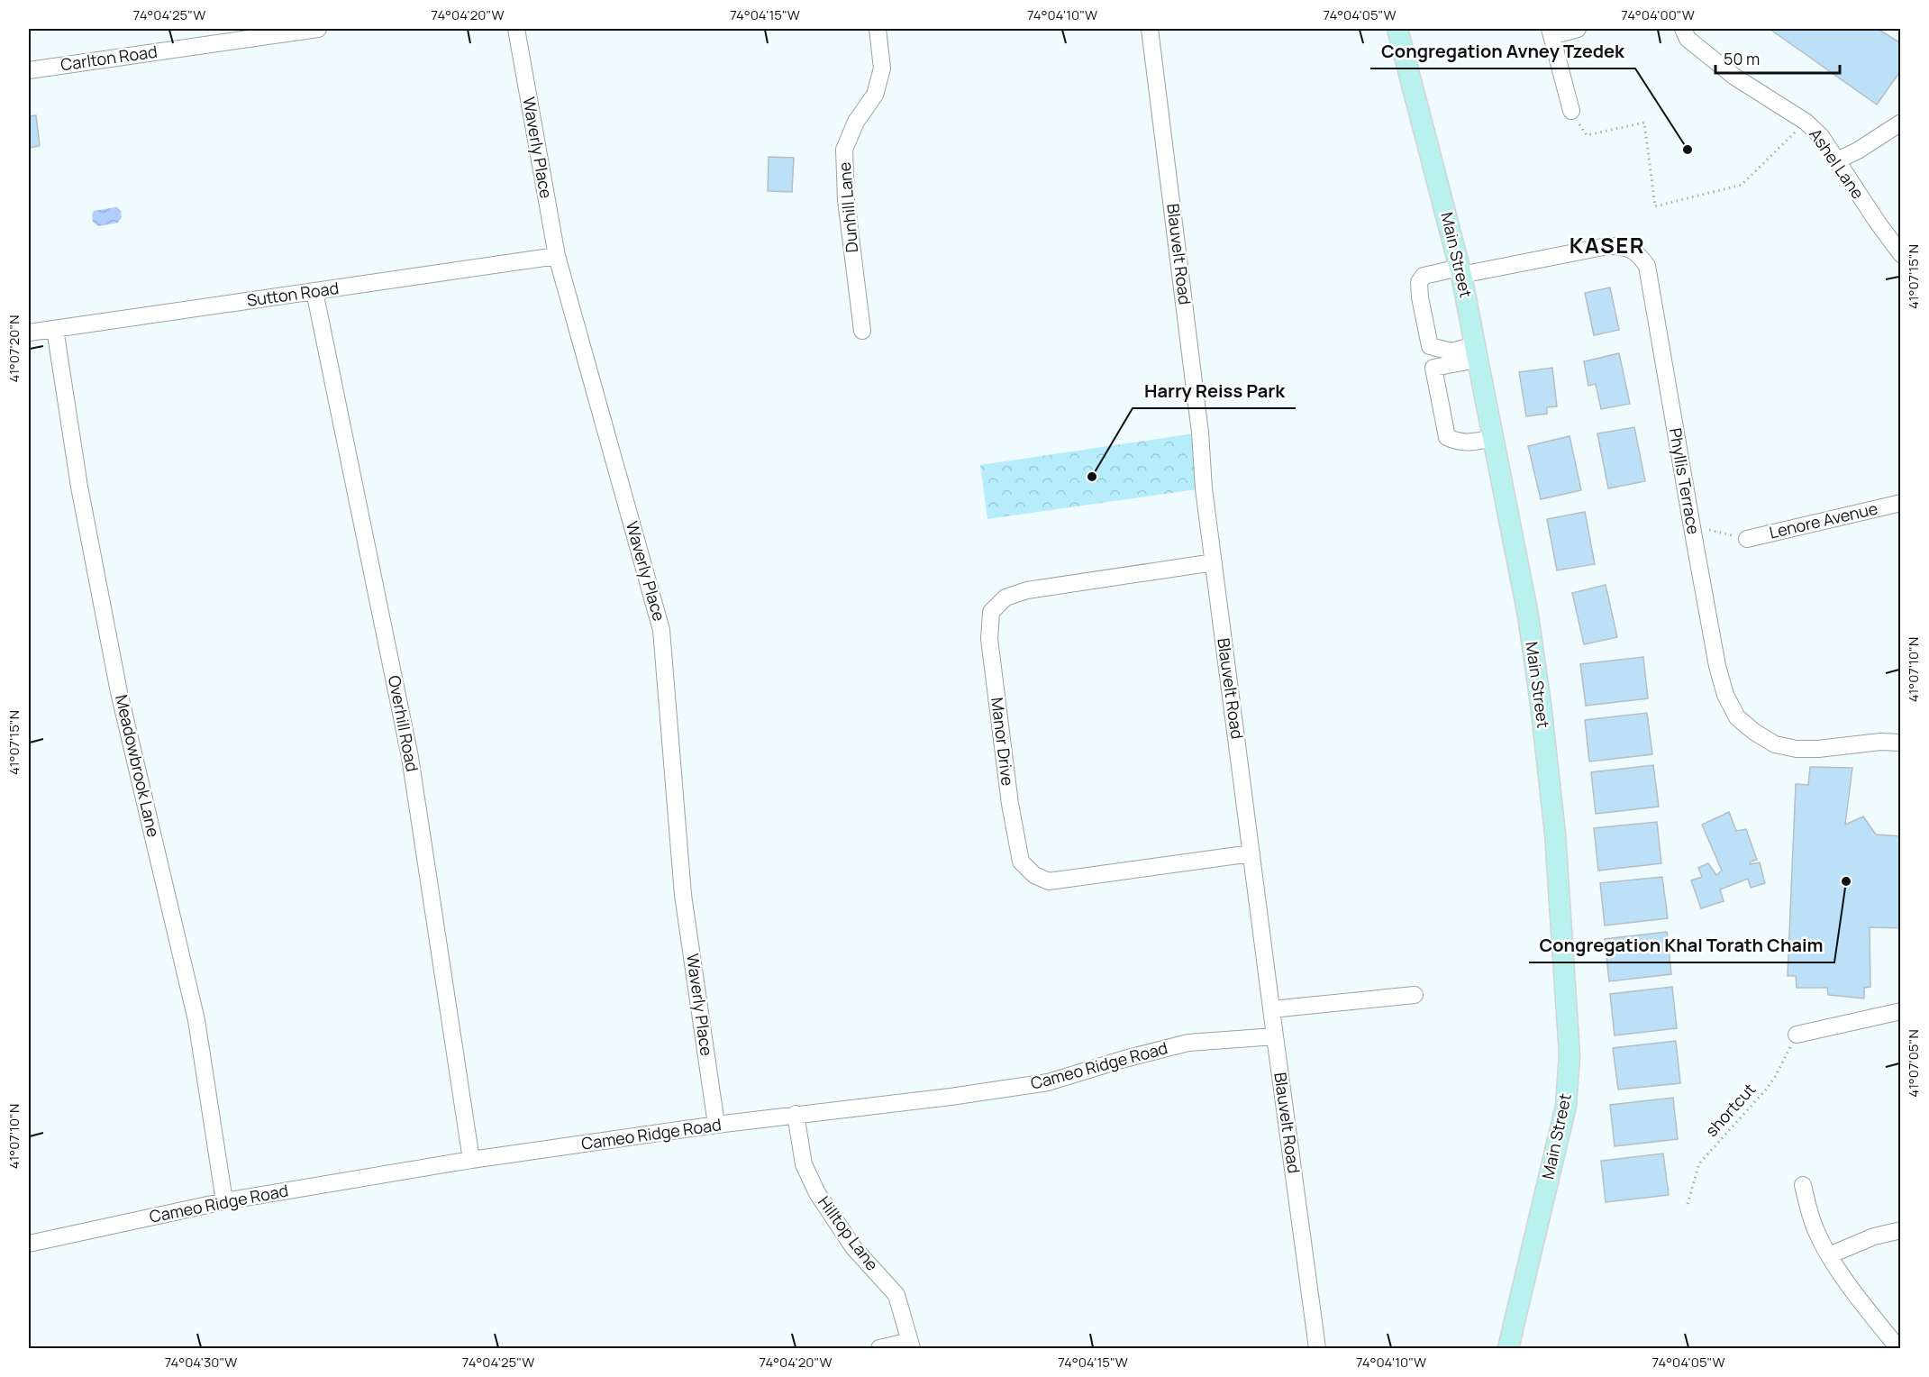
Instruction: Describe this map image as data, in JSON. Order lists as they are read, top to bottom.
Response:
{
  "streets": {
    "main road": ["Main Street"],
    "street": [
      "Carlton Road",
      "Waverly Place",
      "Ashel Lane",
      "Dunhill Lane",
      "Blauvelt Road",
      "Sutton Road",
      "Phyllis Terrace",
      "Lenore Avenue",
      "Overhill Road",
      "Manor Drive",
      "Meadowbrook Lane",
      "Cameo Ridge Road",
      "Hilltop Lane"
    ],
    "path": ["shortcut"]
  },
  "crossings": [
    ["Waverly Place", "Sutton Road"],
    ["Waverly Place", "Cameo Ridge Road"],
    ["Blauvelt Road", "Manor Drive"],
    ["Blauvelt Road", "Cameo Ridge Road"],
    ["Main Street", "Phyllis Terrace"],
    ["Sutton Road", "Overhill Road"],
    ["Sutton Road", "Meadowbrook Lane"],
    ["Overhill Road", "Cameo Ridge Road"],
    ["Meadowbrook Lane", "Cameo Ridge Road"],
    ["Cameo Ridge Road", "Hilltop Lane"]
  ],
  "districts": ["KASER"],
  "places": ["Congregation Avney Tzedek", "Harry Reiss Park", "Congregation Khal Torath Chaim"],
  "scale_bar": "50 m",
  "coordinates": [
    "74°04'25\"W",
    "74°04'20\"W",
    "74°04'15\"W",
    "74°04'10\"W",
    "74°04'05\"W",
    "74°04'00\"W",
    "41°07'15\"N",
    "41°07'20\"N",
    "41°07'10\"N",
    "41°07'05\"N",
    "74°04'30\"W"
  ]
}
